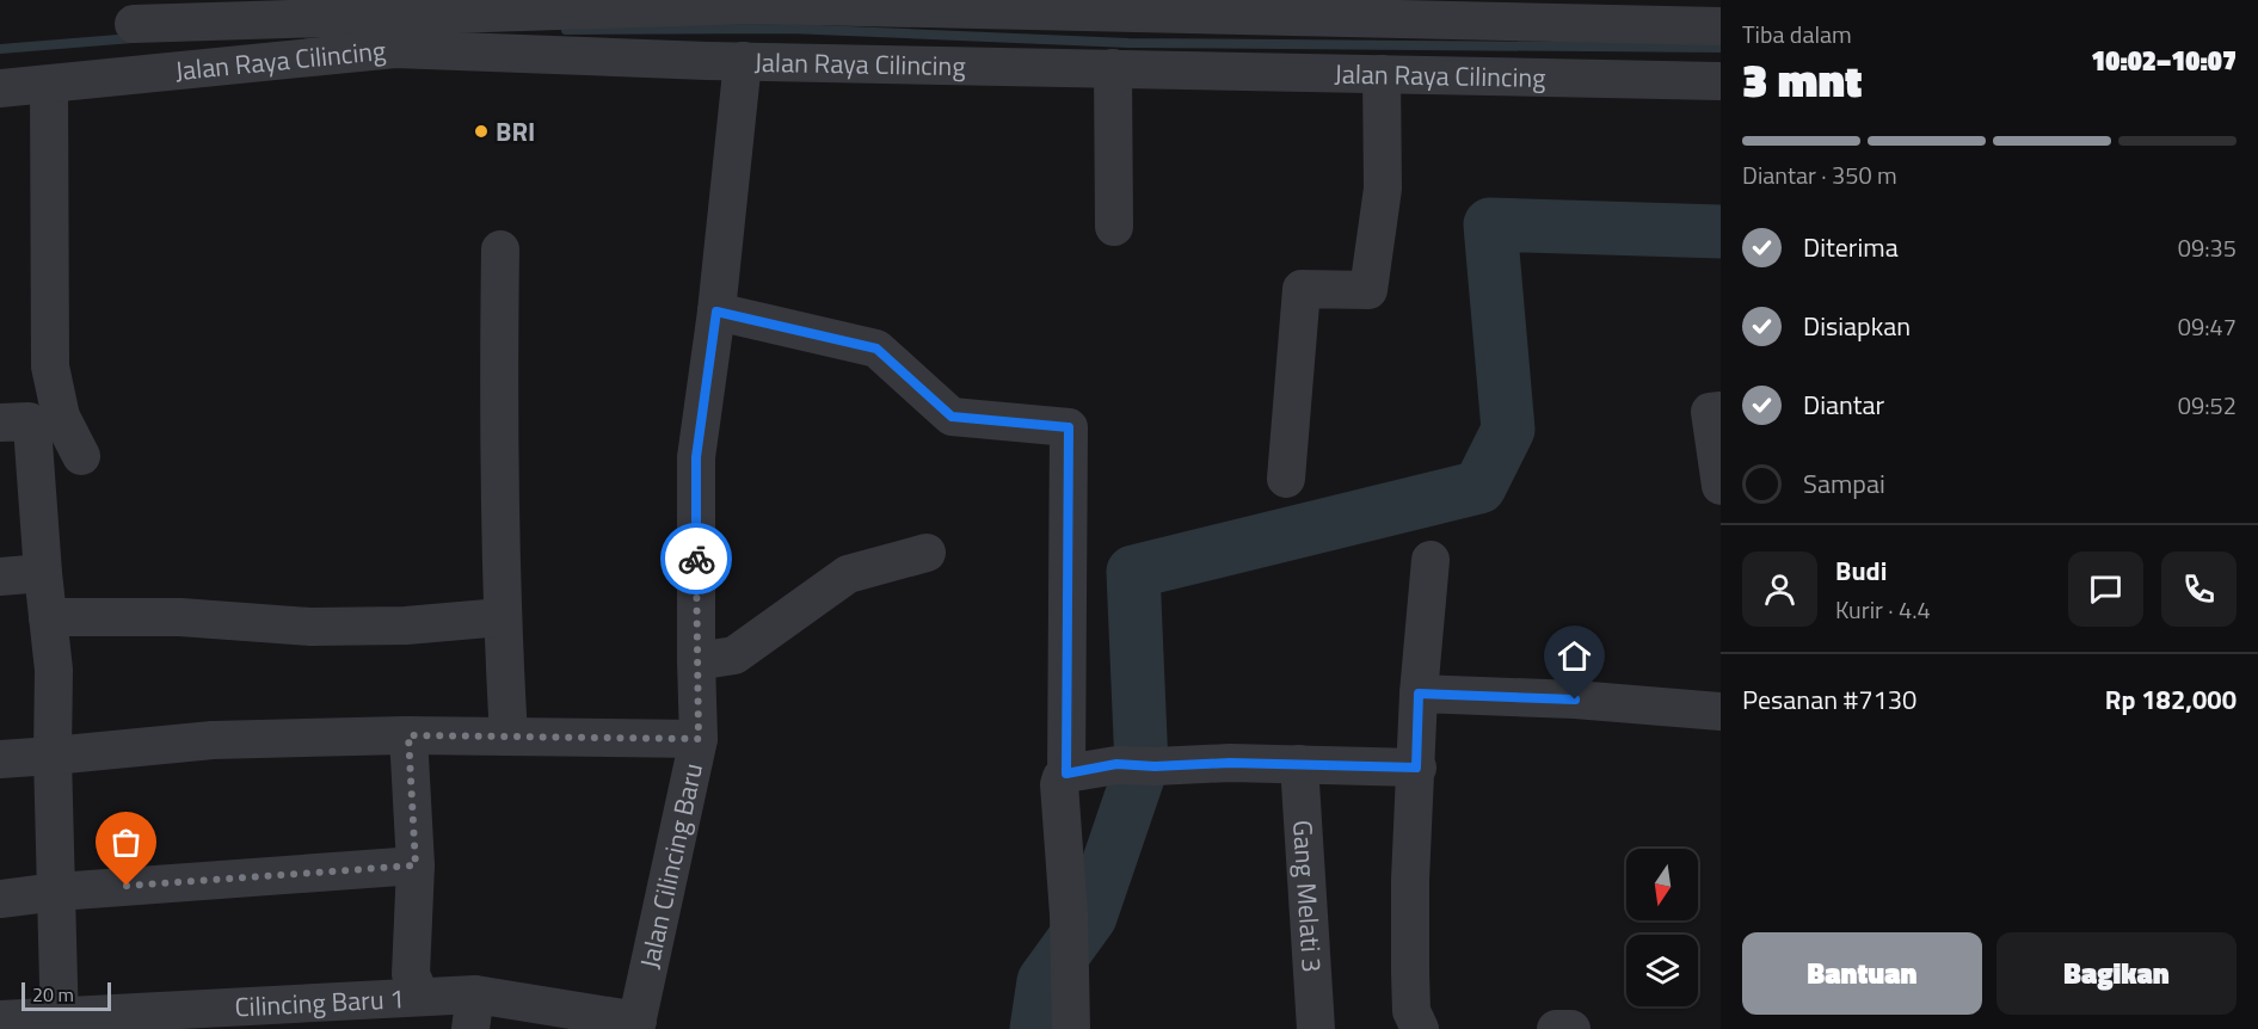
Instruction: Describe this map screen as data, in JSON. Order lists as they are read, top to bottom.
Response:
{
  "streets": {
    "street": [
      "Jalan Raya Cilincing",
      "Jalan Cilincing Baru",
      "Gang Melati 3",
      "Cilincing Baru 1"
    ]
  },
  "crossings": [
    ["Jalan Raya Cilincing", "Jalan Cilincing Baru"],
    ["Jalan Cilincing Baru", "Cilincing Baru 1"]
  ],
  "places": ["BRI"],
  "scale_bar": "20 m",
  "north": "bottom",
  "page": {
    "heading": ["3 mnt", "Tiba dalam", "10:02–10:07"],
    "panel": [
      "Budi",
      "Kurir · 4.4",
      "Pesanan #7130",
      "Rp 182,000"
    ],
    "bar": "Diantar · 350 m",
    "list": [
      ["Diterima", "09:35"],
      ["Disiapkan", "09:47"],
      ["Diantar", "09:52"],
      "Sampai"
    ],
    "buttons": ["Bantuan", "Bagikan"],
    "scale": "20 m"
  }
}
